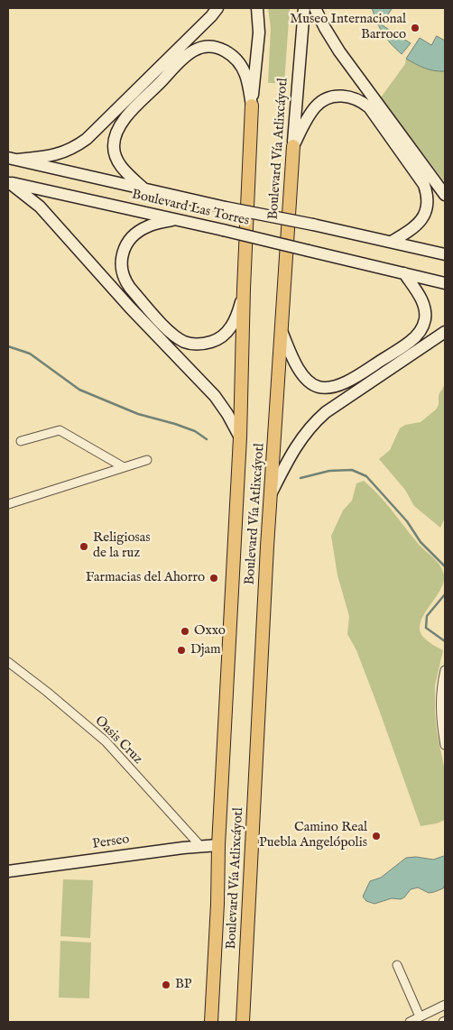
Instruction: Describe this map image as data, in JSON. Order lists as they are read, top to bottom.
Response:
{
  "streets": {
    "main road": ["Boulevard Vía Atlixcáyotl", "Boulevard Las Torres", "Perseo"],
    "street": ["Oasis Cruz"]
  },
  "crossings": [
    ["Boulevard Vía Atlixcáyotl", "Perseo"],
    ["Oasis Cruz", "Perseo"]
  ],
  "places": [
    "Museo Internacional Barroco",
    "Religiosas de la ruz",
    "Farmacias del Ahorro",
    "Oxxo",
    "Djam",
    "Camino Real Puebla Angelópolis",
    "BP"
  ]
}
